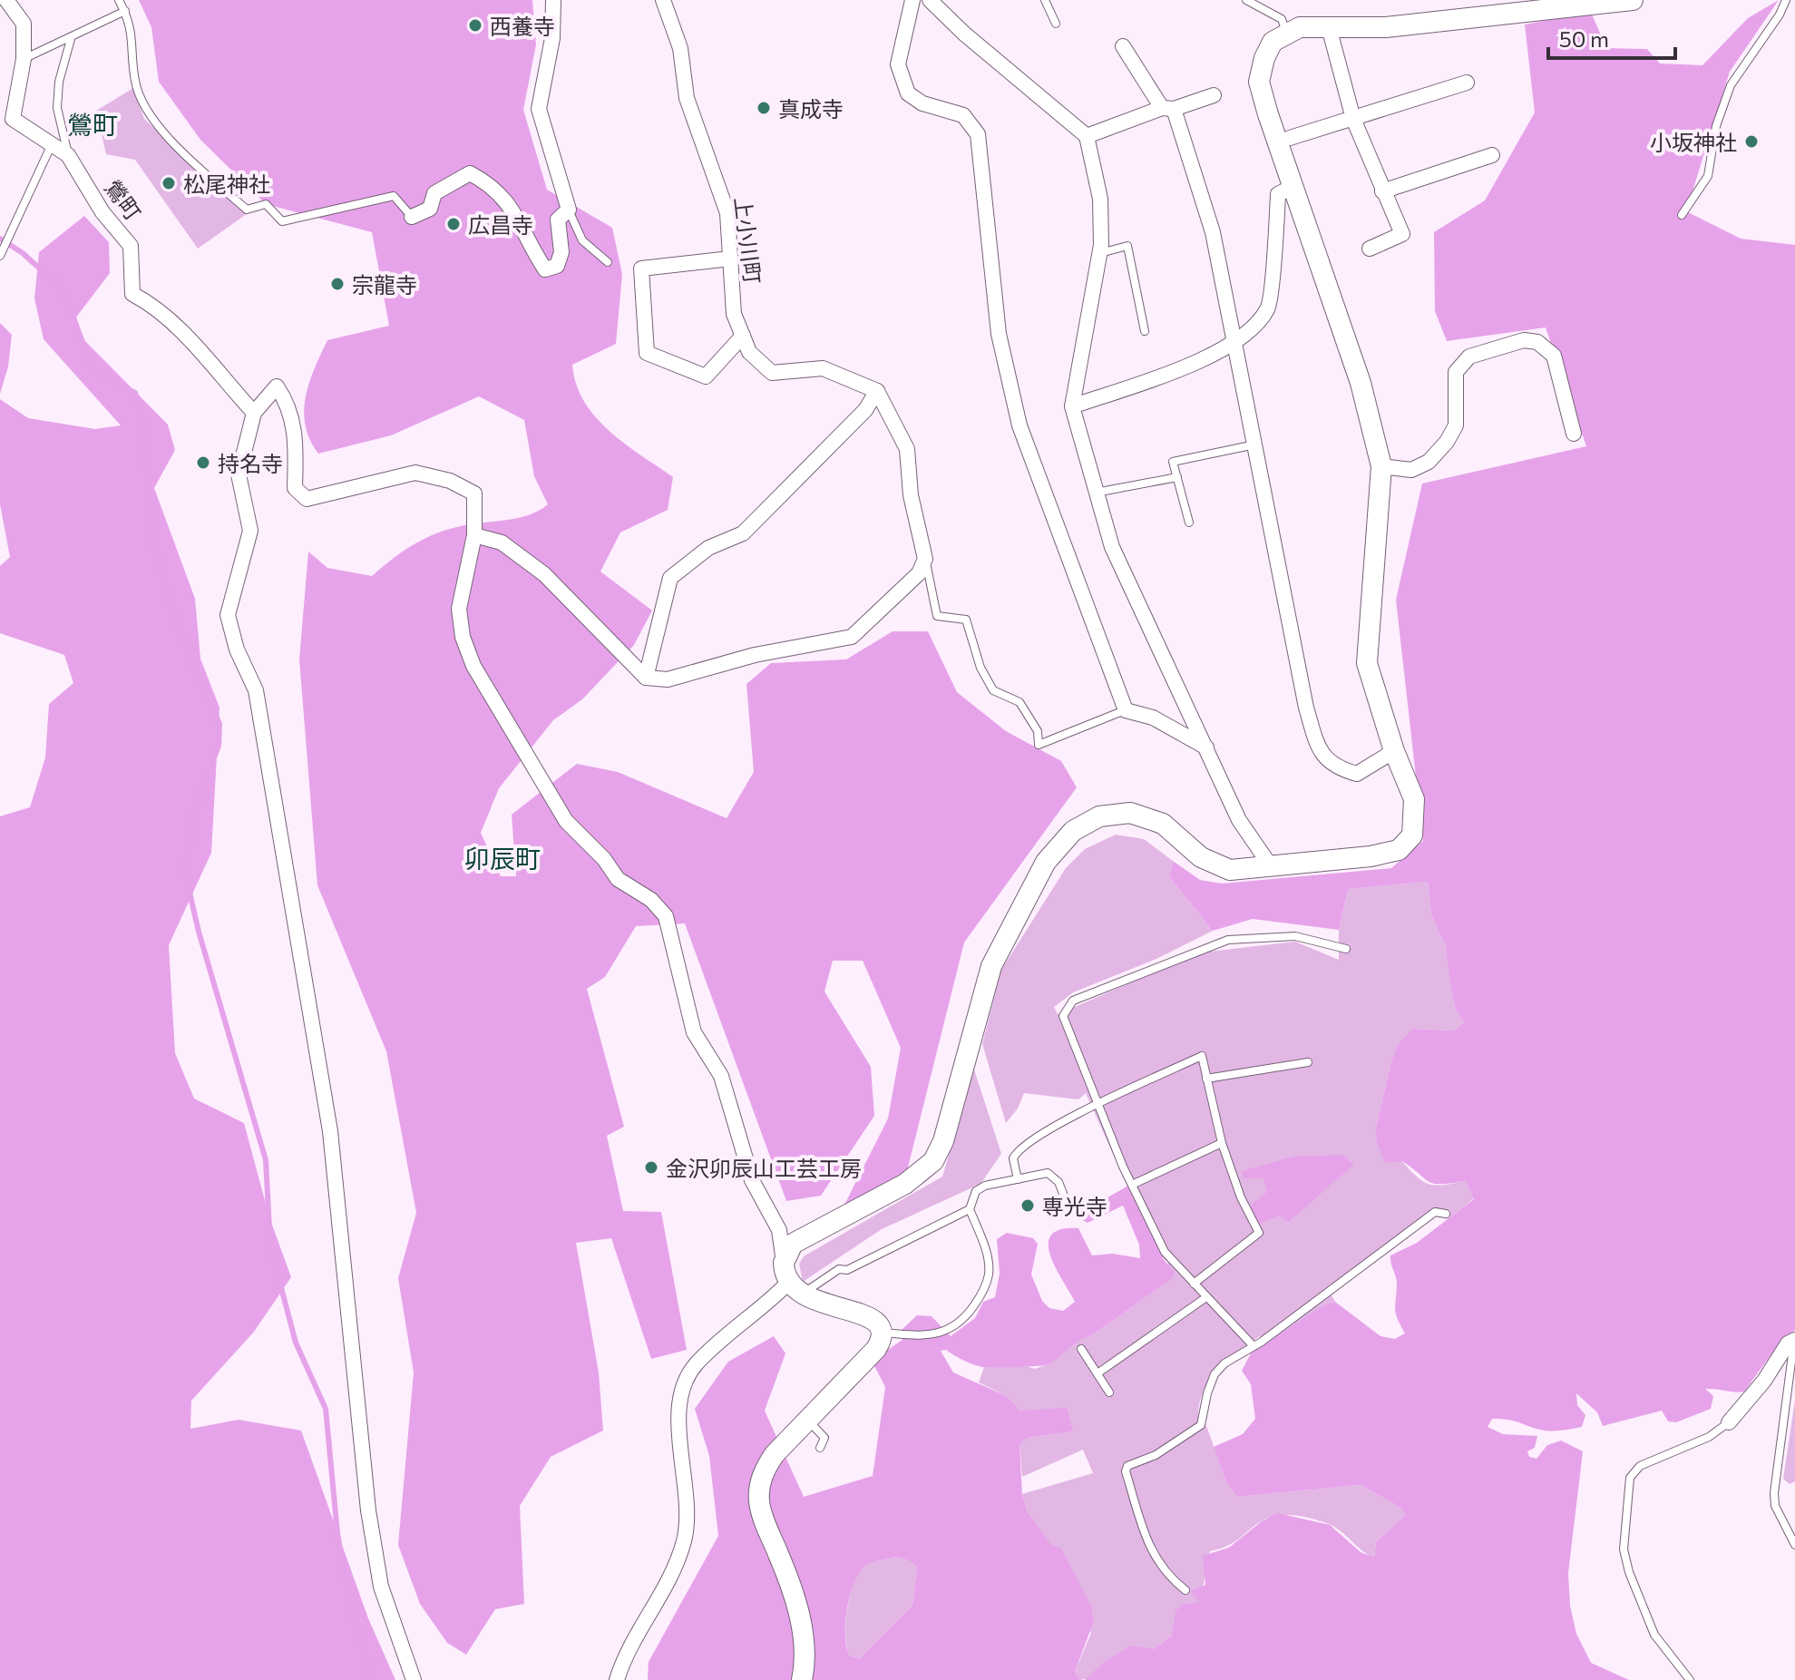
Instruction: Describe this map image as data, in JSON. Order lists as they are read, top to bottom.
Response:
{
  "streets": {
    "street": ["鶯町", "上小川町"]
  },
  "districts": ["鶯町", "卯辰町"],
  "places": [
    "西養寺",
    "真成寺",
    "小坂神社",
    "松尾神社",
    "広昌寺",
    "宗龍寺",
    "持名寺",
    "金沢卯辰山工芸工房",
    "専光寺"
  ],
  "scale_bar": "50 m"
}
